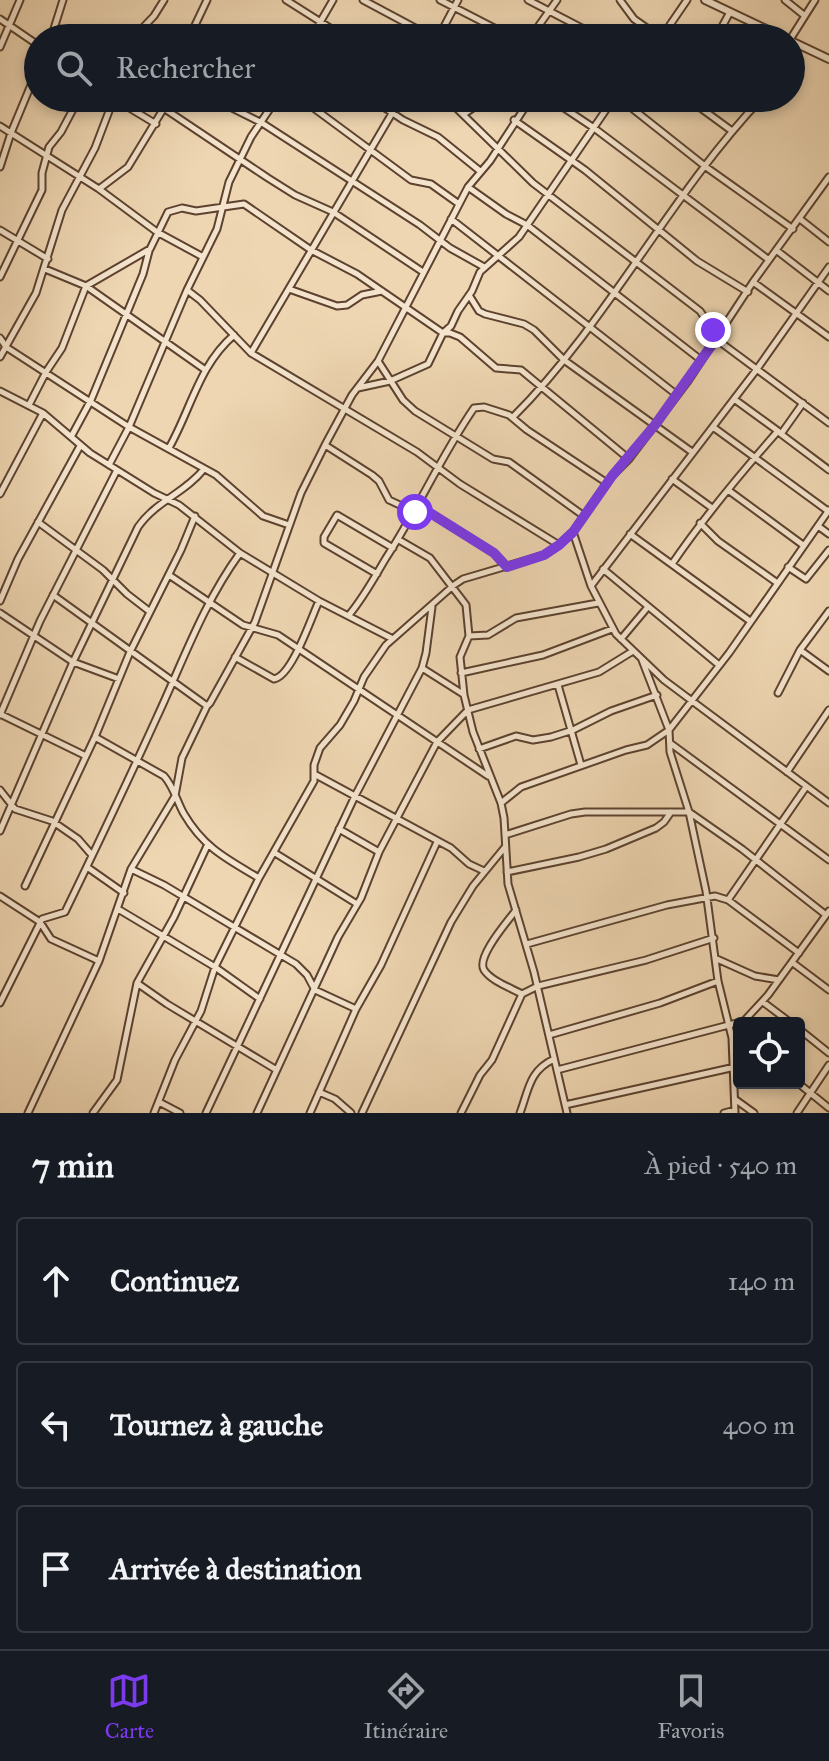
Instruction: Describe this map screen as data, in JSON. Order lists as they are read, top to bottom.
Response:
{
  "page": {
    "search": "Rechercher",
    "heading": ["7 min", "À pied · 540 m"],
    "list": [
      ["Continuez", "140 m"],
      ["Tournez à gauche", "400 m"],
      "Arrivée à destination"
    ],
    "nav": ["Carte", "Itinéraire", "Favoris"]
  }
}
